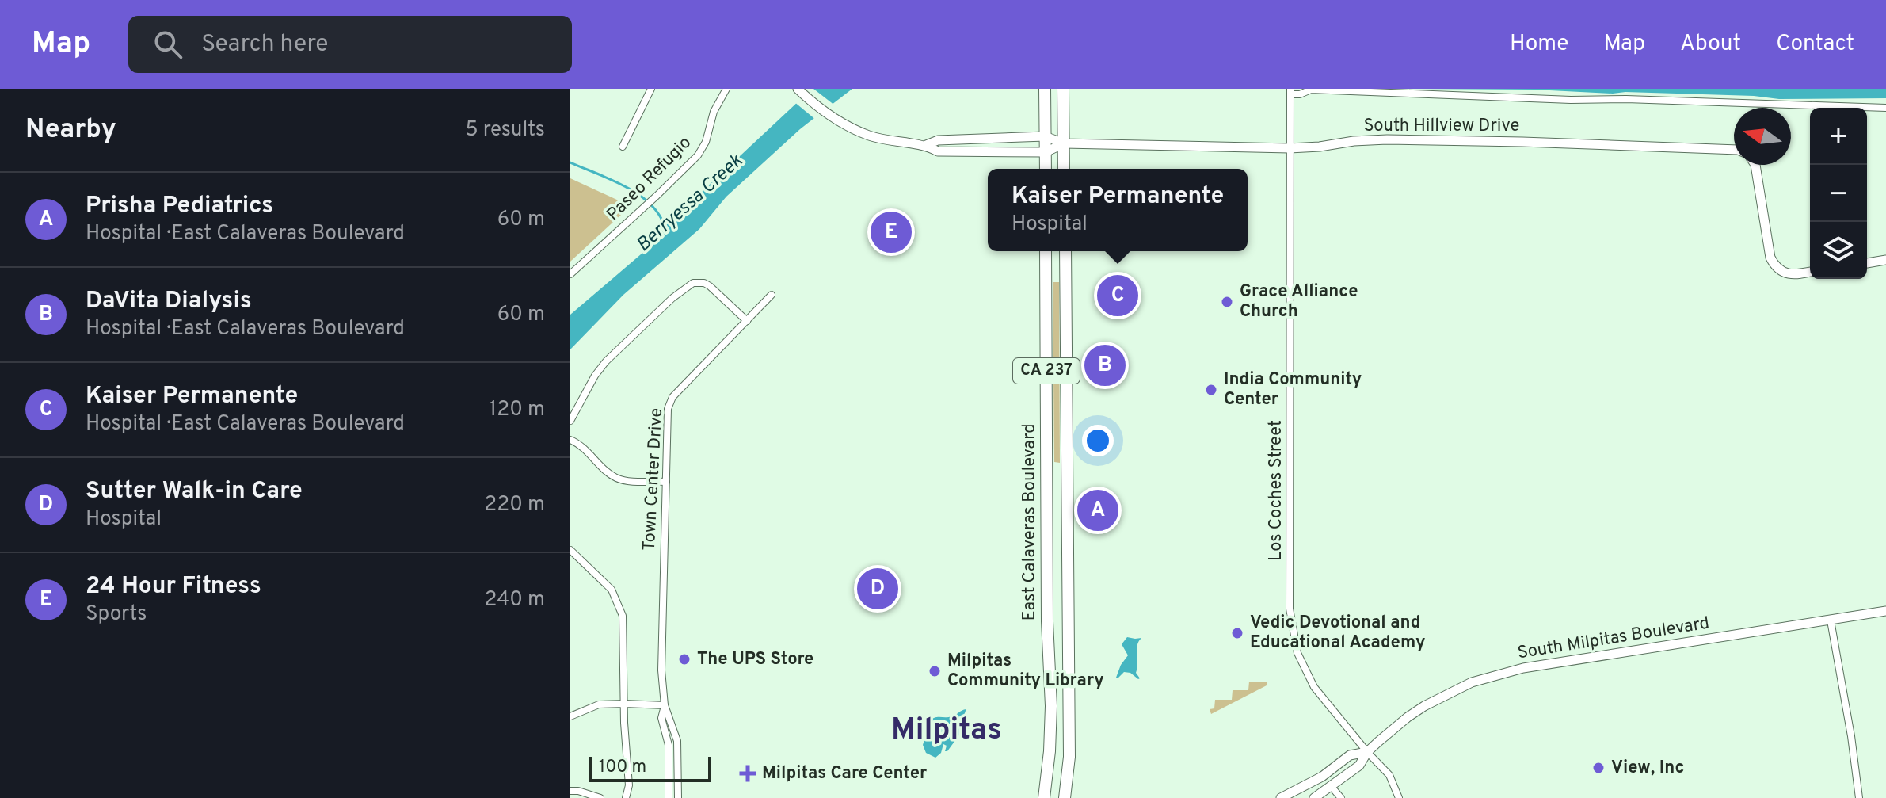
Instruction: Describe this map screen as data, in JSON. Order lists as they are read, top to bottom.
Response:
{
  "streets": {
    "highway": ["CA 237", "East Calaveras Boulevard"],
    "street": [
      "South Hillview Drive",
      "Paseo Refugio",
      "Town Center Drive",
      "Los Coches Street",
      "South Milpitas Boulevard"
    ]
  },
  "crossings": [
    ["South Hillview Drive", "Los Coches Street"],
    ["Los Coches Street", "South Milpitas Boulevard"]
  ],
  "districts": ["Milpitas"],
  "water": ["Berryessa Creek"],
  "places": {
    "other": [
      "Grace Alliance Church",
      "India Community Center",
      "Vedic Devotional and Educational Academy",
      "The UPS Store",
      "Milpitas Community Library",
      "View, Inc"
    ],
    "health": ["Milpitas Care Center"]
  },
  "scale_bar": "100 m",
  "north": "left",
  "page": {
    "header": "Map",
    "search": "Search here",
    "nav": [
      "Home",
      "Map",
      "About",
      "Contact"
    ],
    "heading": ["Nearby", "5 results"],
    "map_buttons": ["+", "−"],
    "popup": ["Kaiser Permanente", "Hospital"],
    "list": [
      {
        "mark": "A",
        "name": "Prisha Pediatrics",
        "note": "Hospital · East Calaveras Boulevard",
        "value": "60 m"
      },
      {
        "mark": "B",
        "name": "DaVita Dialysis",
        "note": "Hospital · East Calaveras Boulevard",
        "value": "60 m"
      },
      {
        "mark": "C",
        "name": "Kaiser Permanente",
        "note": "Hospital · East Calaveras Boulevard",
        "value": "120 m"
      },
      {
        "mark": "D",
        "name": "Sutter Walk-in Care",
        "note": "Hospital",
        "value": "220 m"
      },
      {
        "mark": "E",
        "name": "24 Hour Fitness",
        "note": "Sports",
        "value": "240 m"
      }
    ],
    "pins": [
      "E",
      "C",
      "B",
      "A",
      "D"
    ],
    "scale": "100 m"
  }
}
